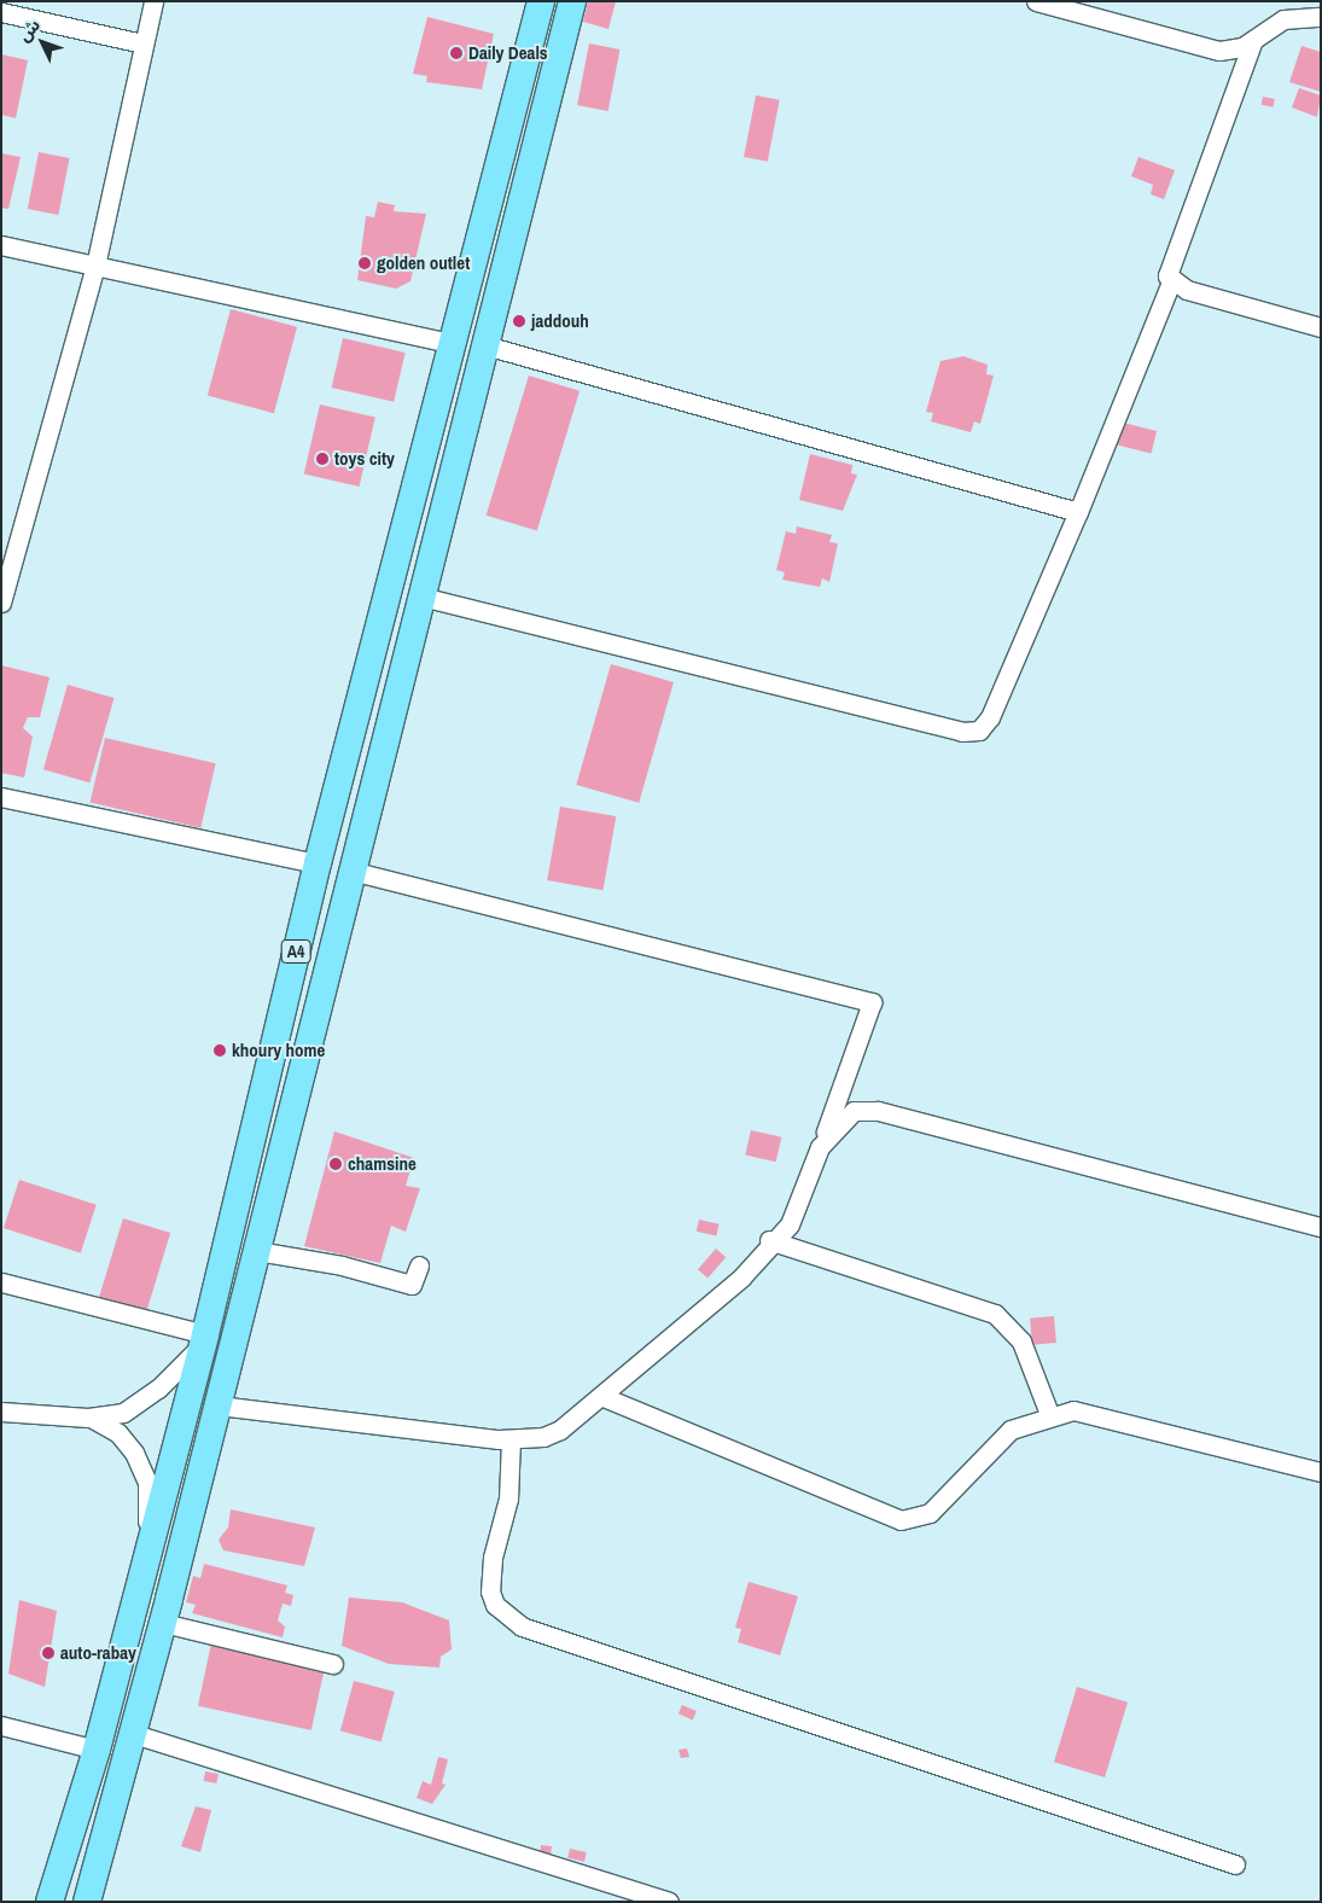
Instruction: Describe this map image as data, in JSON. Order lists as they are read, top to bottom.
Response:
{
  "streets": {
    "highway": ["A4"]
  },
  "places": [
    "Daily Deals",
    "golden outlet",
    "jaddouh",
    "toys city",
    "khoury home",
    "chamsine",
    "auto-rabay"
  ],
  "north": "top left"
}
